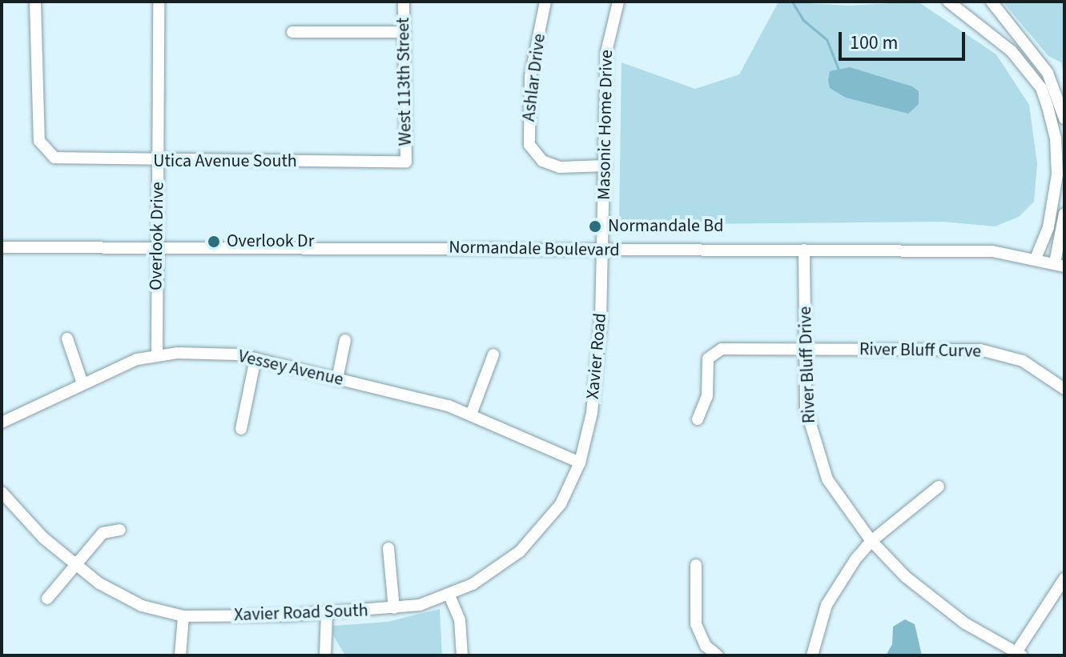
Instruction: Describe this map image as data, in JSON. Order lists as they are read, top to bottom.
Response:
{
  "streets": {
    "street": [
      "Ashlar Drive",
      "West 113th Street",
      "Masonic Home Drive",
      "Utica Avenue South",
      "Overlook Drive",
      "Normandale Boulevard",
      "River Bluff Curve",
      "Xavier Road",
      "River Bluff Drive",
      "Vessey Avenue",
      "Xavier Road South"
    ]
  },
  "crossings": [
    ["Ashlar Drive", "Masonic Home Drive"],
    ["West 113th Street", "Utica Avenue South"],
    ["Masonic Home Drive", "Normandale Boulevard"],
    ["Masonic Home Drive", "Xavier Road"],
    ["Utica Avenue South", "Overlook Drive"],
    ["Overlook Drive", "Normandale Boulevard"],
    ["Overlook Drive", "Vessey Avenue"],
    ["Normandale Boulevard", "Xavier Road"],
    ["Normandale Boulevard", "River Bluff Drive"],
    ["River Bluff Curve", "River Bluff Drive"],
    ["Xavier Road", "Vessey Avenue"],
    ["Xavier Road", "Xavier Road South"],
    ["Vessey Avenue", "Xavier Road South"]
  ],
  "places": ["Normandale Bd", "Overlook Dr"],
  "scale_bar": "100 m"
}
